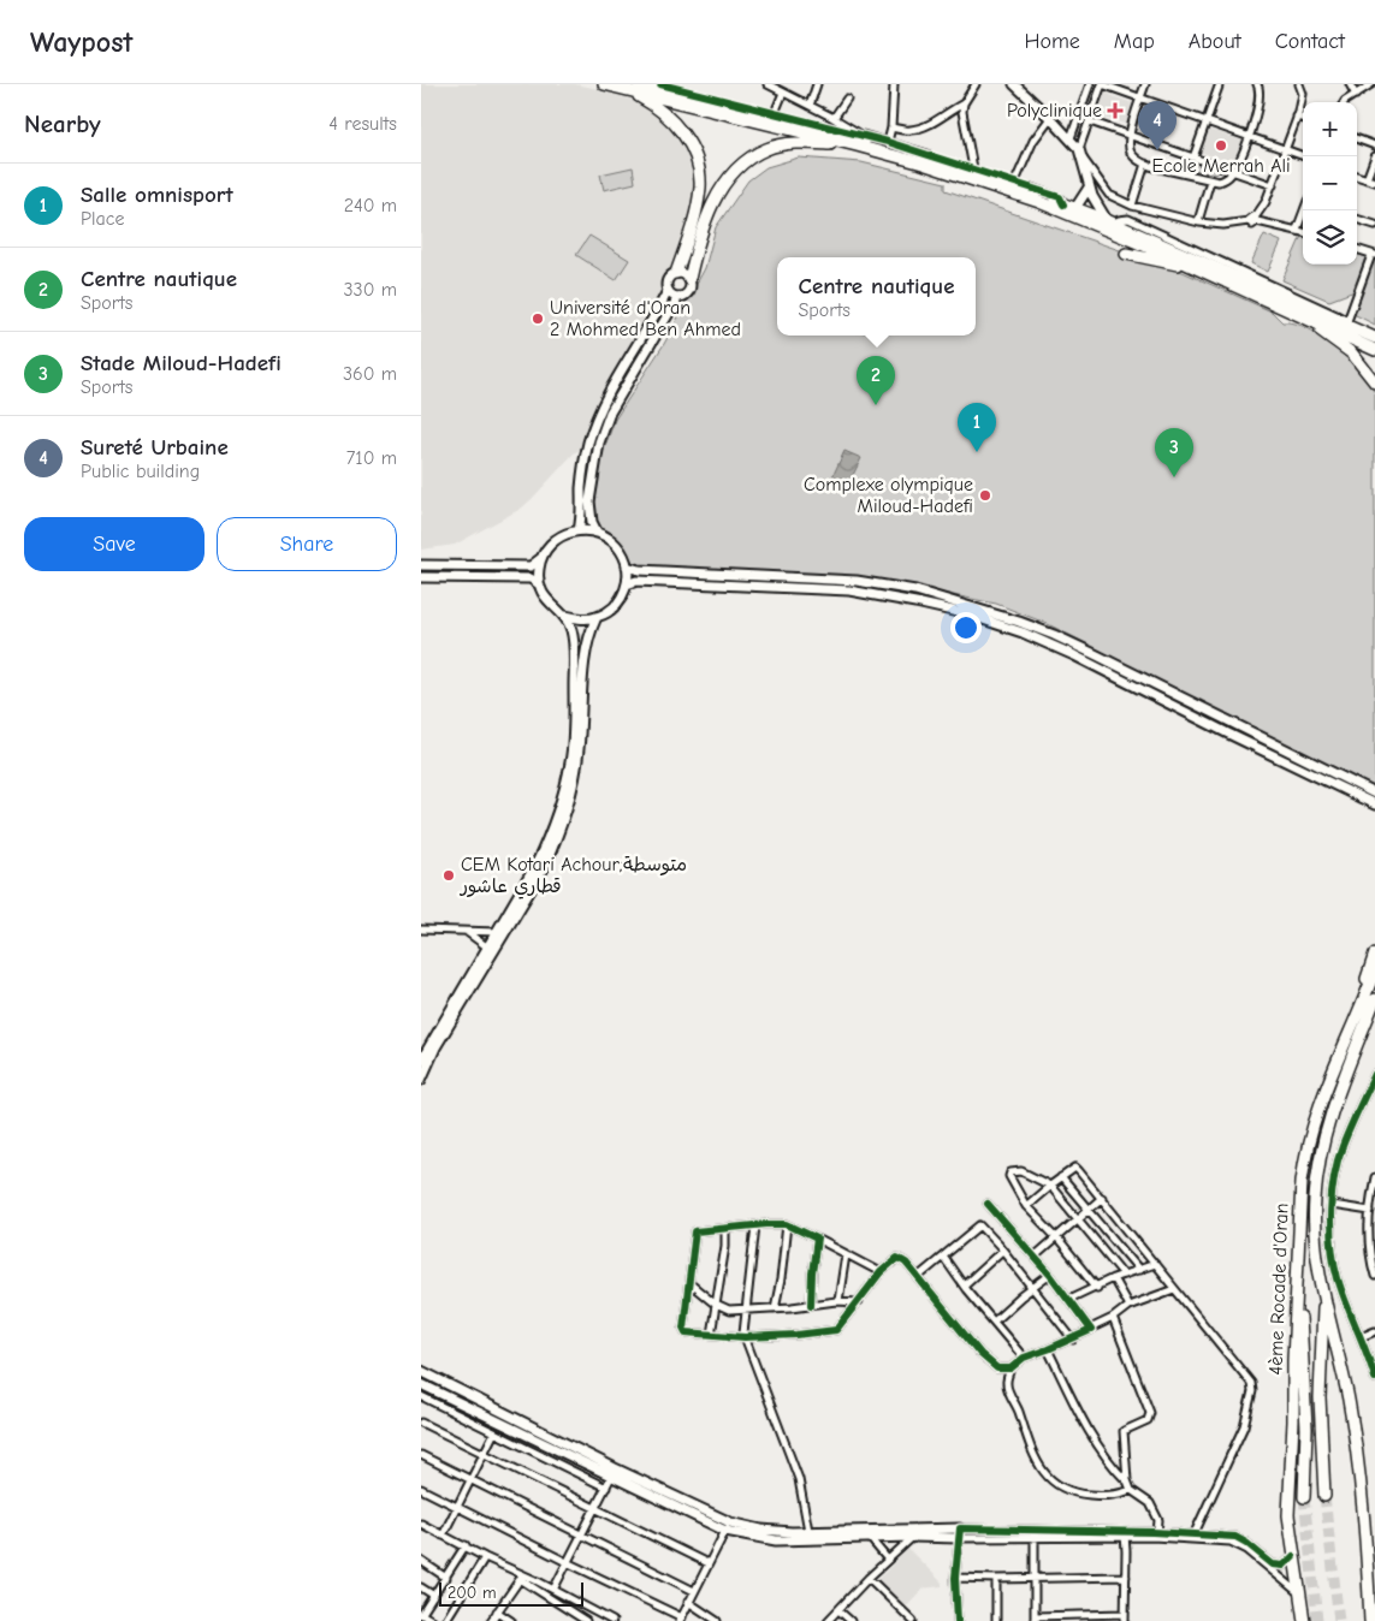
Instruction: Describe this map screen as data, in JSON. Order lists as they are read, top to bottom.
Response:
{
  "streets": {
    "highway": ["4ème Rocade d'Oran"]
  },
  "places": {
    "health": ["Polyclinique"],
    "other": [
      "Ecole Merrah Ali",
      "Université d'Oran 2 Mohmed Ben Ahmed",
      "Complexe olympique Miloud-Hadefi",
      "CEM Kotari Achour;متوسطة قطاري عاشور"
    ]
  },
  "scale_bar": "200 m",
  "page": {
    "header": "Waypost",
    "nav": [
      "Home",
      "Map",
      "About",
      "Contact"
    ],
    "heading": ["Nearby", "4 results"],
    "pins": [
      "4",
      "2",
      "1",
      "3"
    ],
    "map_buttons": ["+", "−"],
    "list": [
      {
        "mark": "1",
        "name": "Salle omnisport",
        "note": "Place",
        "value": "240 m"
      },
      {
        "mark": "2",
        "name": "Centre nautique",
        "note": "Sports",
        "value": "330 m"
      },
      {
        "mark": "3",
        "name": "Stade Miloud-Hadefi",
        "note": "Sports",
        "value": "360 m"
      },
      {
        "mark": "4",
        "name": "Sureté Urbaine",
        "note": "Public building",
        "value": "710 m"
      }
    ],
    "popup": ["Centre nautique", "Sports"],
    "buttons": ["Save", "Share"],
    "scale": "200 m"
  }
}
